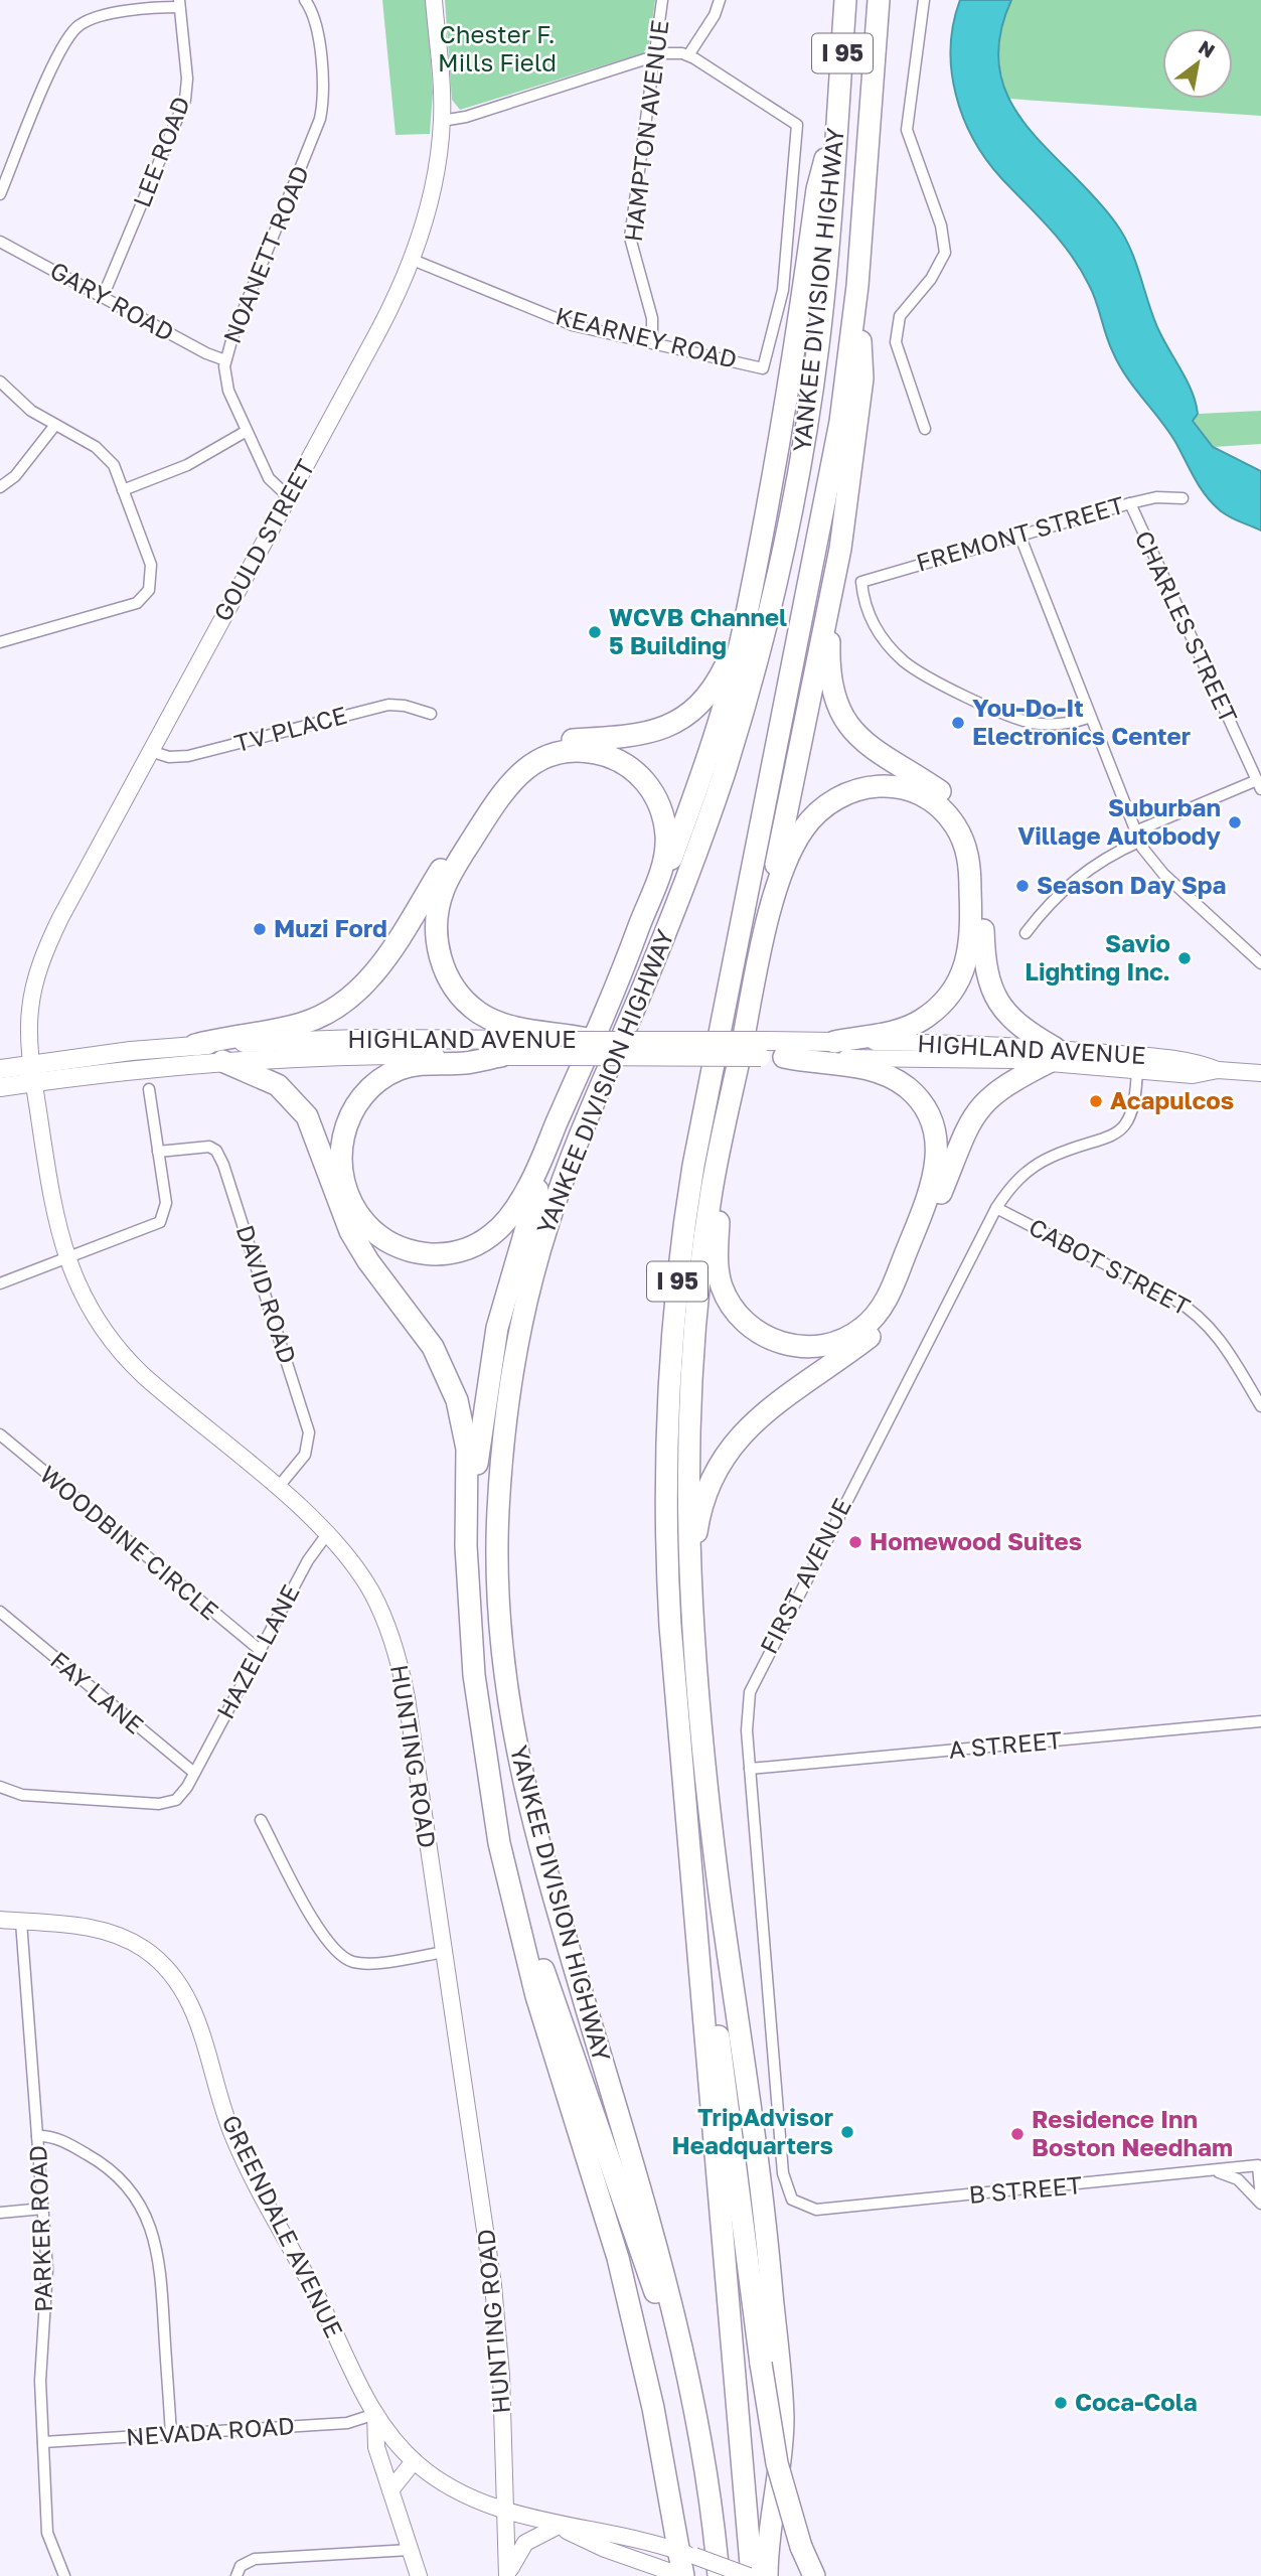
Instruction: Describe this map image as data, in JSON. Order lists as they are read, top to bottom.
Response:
{
  "streets": {
    "highway": ["I 95", "YANKEE DIVISION HIGHWAY"],
    "main road": [
      "GOULD STREET",
      "HIGHLAND AVENUE",
      "HUNTING ROAD",
      "GREENDALE AVENUE"
    ],
    "street": [
      "HAMPTON AVENUE",
      "LEE ROAD",
      "NOANETT ROAD",
      "GARY ROAD",
      "KEARNEY ROAD",
      "FREMONT STREET",
      "CHARLES STREET",
      "TV PLACE",
      "CABOT STREET",
      "DAVID ROAD",
      "WOODBINE CIRCLE",
      "FIRST AVENUE",
      "HAZEL LANE",
      "FAY LANE",
      "A STREET",
      "B STREET",
      "PARKER ROAD",
      "NEVADA ROAD"
    ]
  },
  "crossings": [
    ["HAMPTON AVENUE", "KEARNEY ROAD"],
    ["LEE ROAD", "GARY ROAD"],
    ["NOANETT ROAD", "GARY ROAD"],
    ["NOANETT ROAD", "GOULD STREET"],
    ["KEARNEY ROAD", "GOULD STREET"],
    ["FREMONT STREET", "CHARLES STREET"],
    ["GOULD STREET", "TV PLACE"],
    ["GOULD STREET", "HIGHLAND AVENUE"],
    ["GOULD STREET", "HUNTING ROAD"],
    ["HIGHLAND AVENUE", "FIRST AVENUE"],
    ["HIGHLAND AVENUE", "HUNTING ROAD"],
    ["CABOT STREET", "FIRST AVENUE"],
    ["DAVID ROAD", "HUNTING ROAD"],
    ["WOODBINE CIRCLE", "HAZEL LANE"],
    ["FIRST AVENUE", "A STREET"],
    ["FIRST AVENUE", "B STREET"],
    ["HAZEL LANE", "FAY LANE"],
    ["HAZEL LANE", "HUNTING ROAD"],
    ["GREENDALE AVENUE", "PARKER ROAD"],
    ["GREENDALE AVENUE", "NEVADA ROAD"],
    ["PARKER ROAD", "NEVADA ROAD"]
  ],
  "parks": ["Chester F. Mills Field"],
  "places": [
    "WCVB Channel 5 Building",
    "You-Do-It Electronics Center",
    "Suburban Village Autobody",
    "Season Day Spa",
    "Muzi Ford",
    "Savio Lighting Inc.",
    "Acapulcos",
    "Homewood Suites",
    "TripAdvisor Headquarters",
    "Residence Inn Boston Needham",
    "Coca-Cola"
  ],
  "north": "top right"
}
